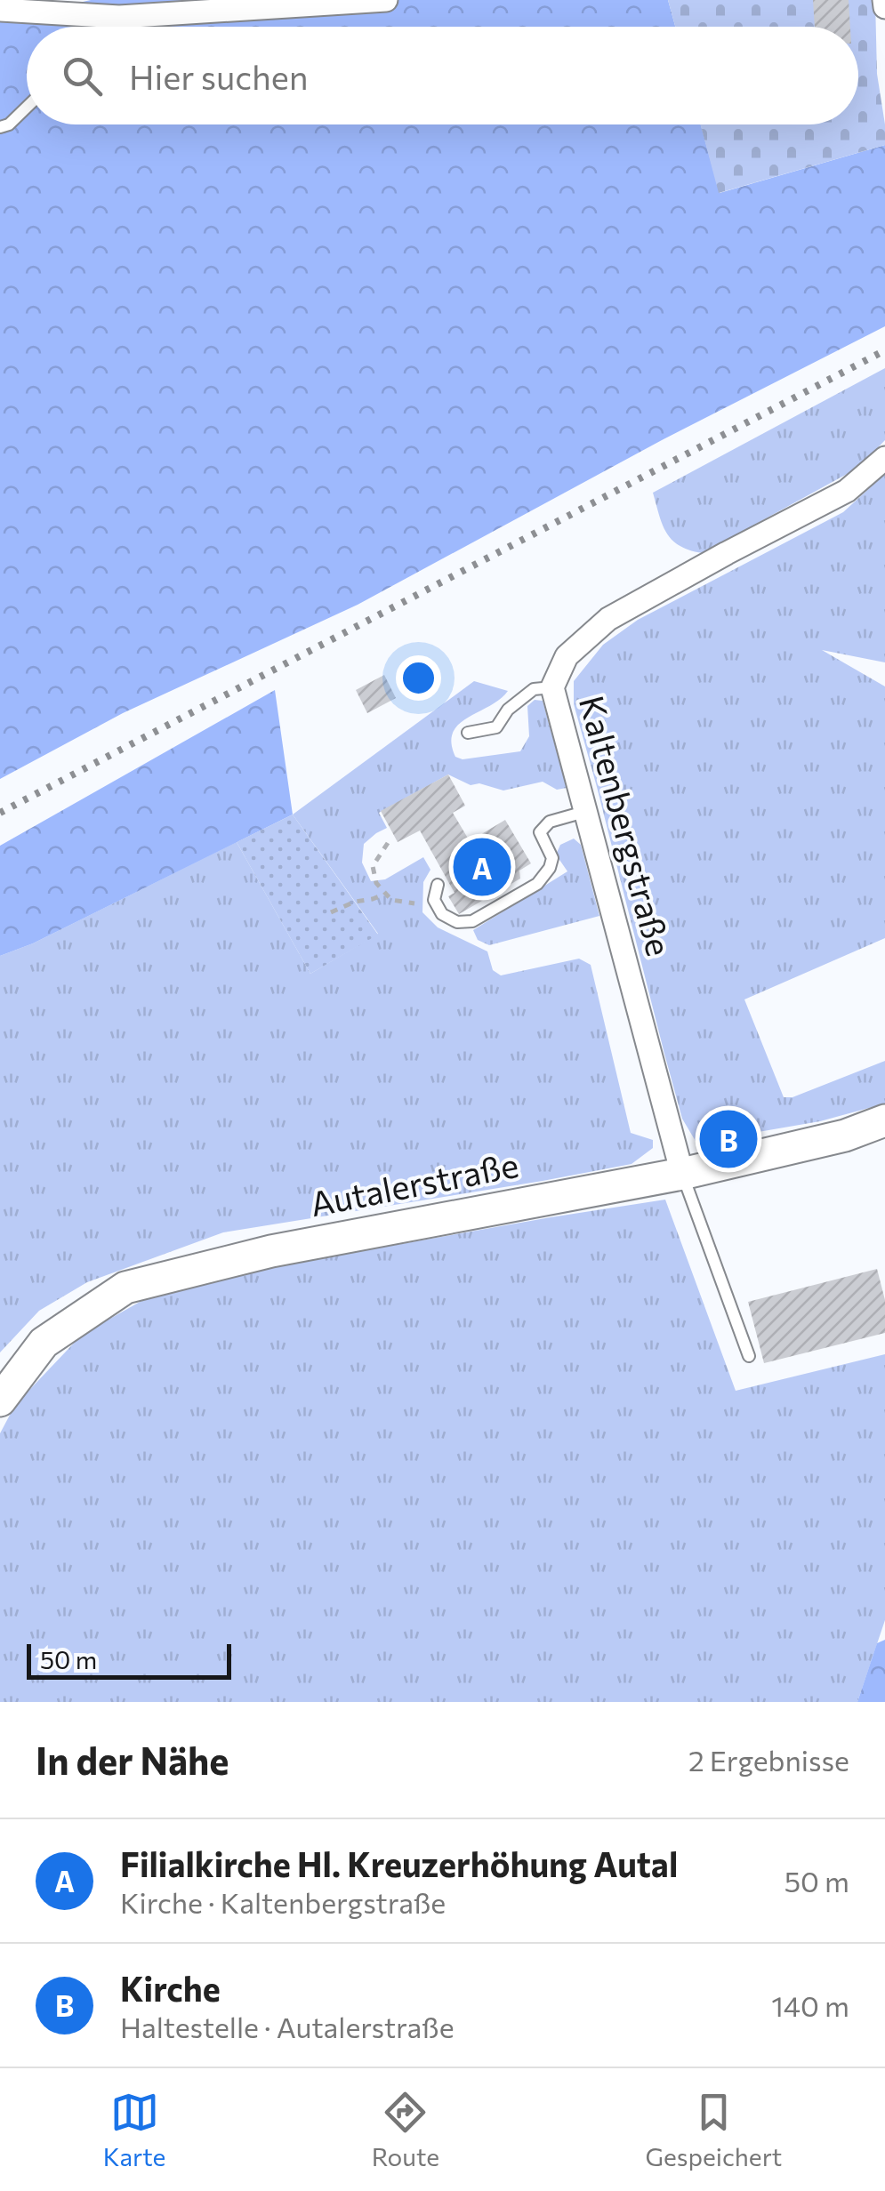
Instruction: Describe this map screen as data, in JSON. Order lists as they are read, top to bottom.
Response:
{
  "streets": {
    "main road": ["Autalerstraße"],
    "street": ["Kaltenbergstraße"]
  },
  "crossings": [
    ["Kaltenbergstraße", "Autalerstraße"]
  ],
  "scale_bar": "50 m",
  "page": {
    "search": "Hier suchen",
    "pins": ["A", "B"],
    "scale": "50 m",
    "heading": ["In der Nähe", "2 Ergebnisse"],
    "list": [
      {
        "mark": "A",
        "name": "Filialkirche Hl. Kreuzerhöhung Autal",
        "note": "Kirche · Kaltenbergstraße",
        "value": "50 m"
      },
      {
        "mark": "B",
        "name": "Kirche",
        "note": "Haltestelle · Autalerstraße",
        "value": "140 m"
      }
    ],
    "nav": ["Karte", "Route", "Gespeichert"]
  }
}
